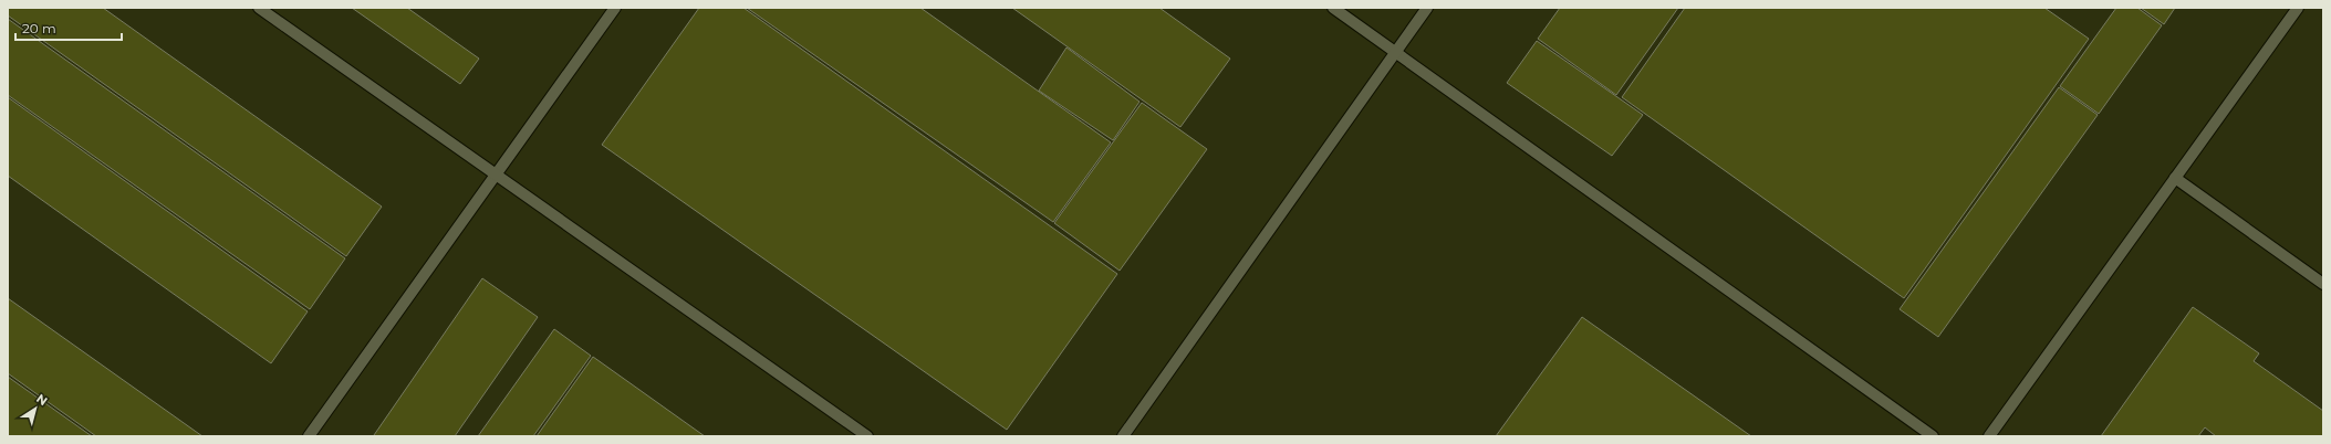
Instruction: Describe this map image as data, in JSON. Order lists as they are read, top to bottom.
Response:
{
  "scale_bar": "20 m",
  "north": "top right"
}
